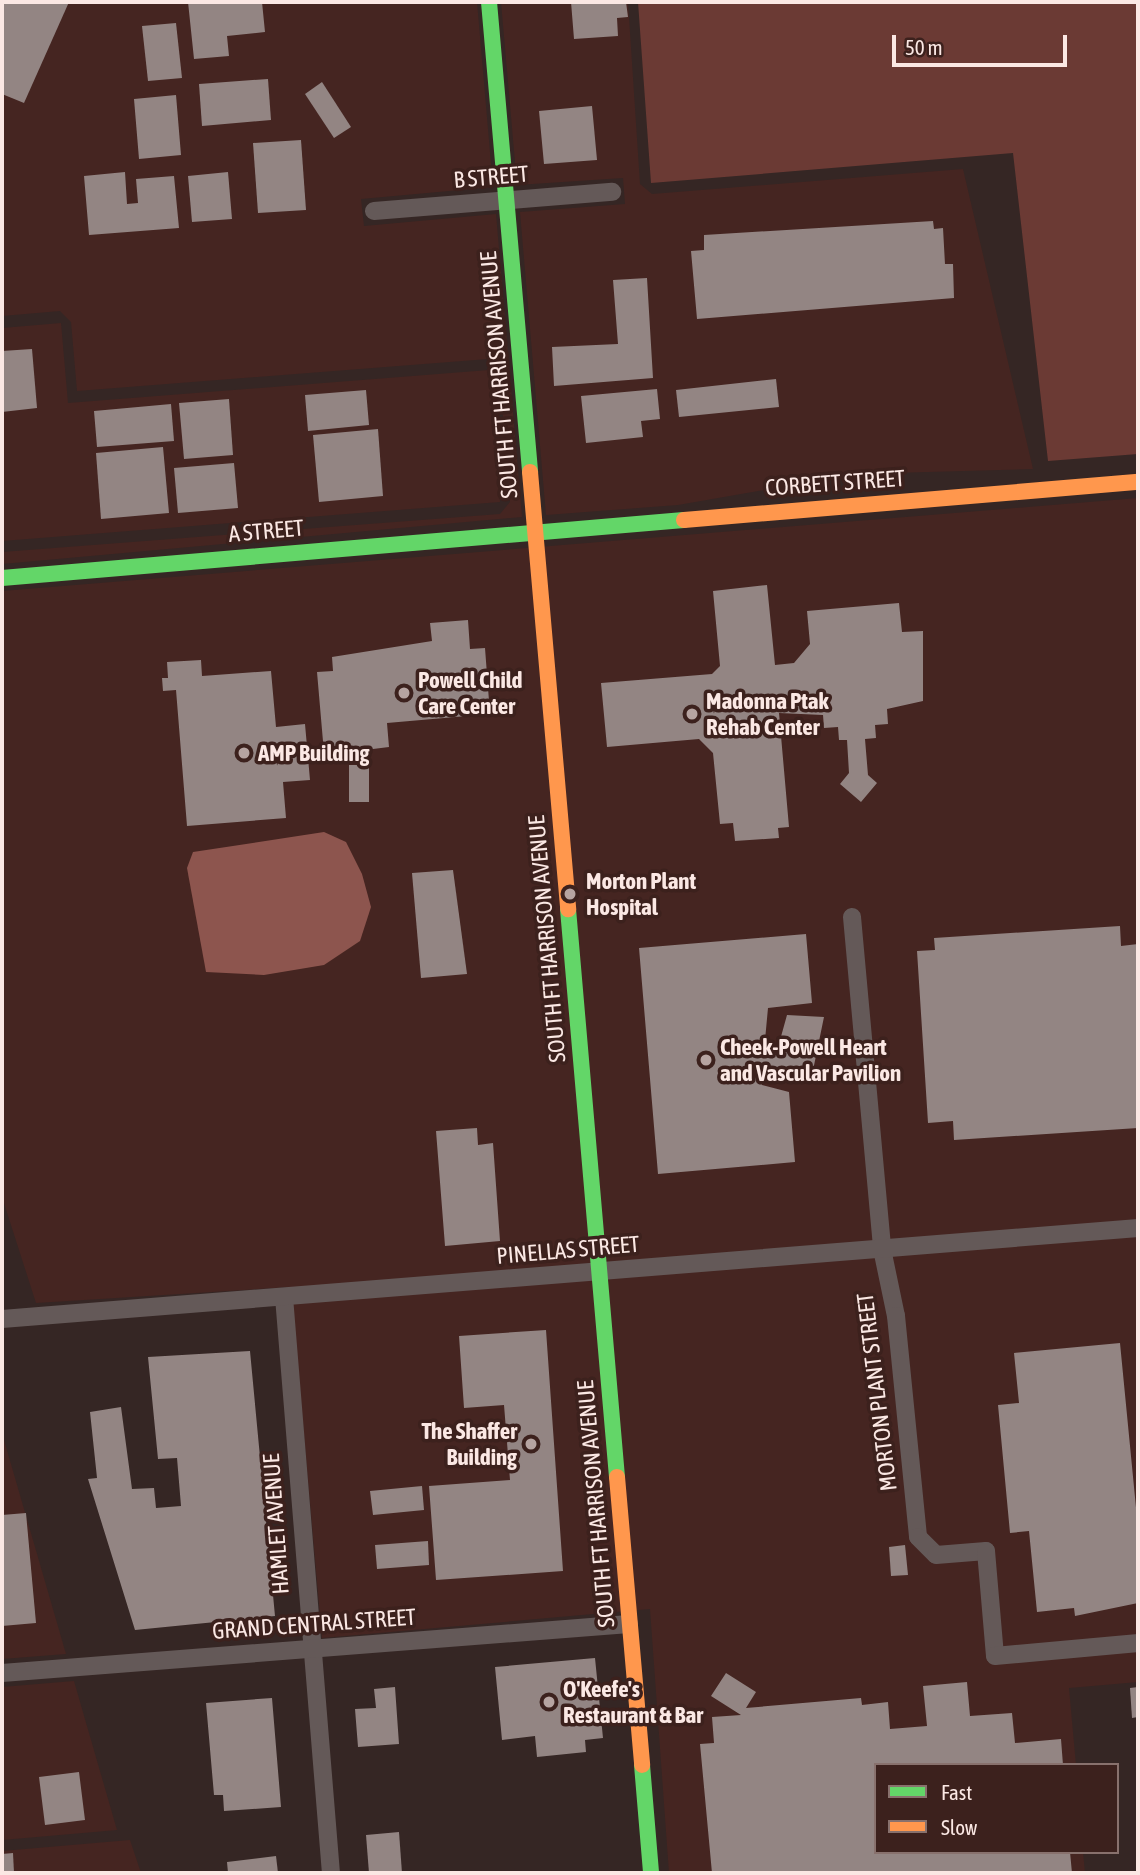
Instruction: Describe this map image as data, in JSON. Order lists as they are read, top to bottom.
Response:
{
  "streets": {
    "street": [
      "B STREET",
      "SOUTH FT HARRISON AVENUE",
      "CORBETT STREET",
      "A STREET",
      "PINELLAS STREET",
      "MORTON PLANT STREET",
      "HAMLET AVENUE",
      "GRAND CENTRAL STREET"
    ]
  },
  "crossings": [
    ["B STREET", "SOUTH FT HARRISON AVENUE"],
    ["SOUTH FT HARRISON AVENUE", "CORBETT STREET"],
    ["SOUTH FT HARRISON AVENUE", "A STREET"],
    ["SOUTH FT HARRISON AVENUE", "PINELLAS STREET"],
    ["SOUTH FT HARRISON AVENUE", "GRAND CENTRAL STREET"],
    ["CORBETT STREET", "A STREET"],
    ["PINELLAS STREET", "MORTON PLANT STREET"],
    ["PINELLAS STREET", "HAMLET AVENUE"],
    ["HAMLET AVENUE", "GRAND CENTRAL STREET"]
  ],
  "places": [
    "Powell Child Care Center",
    "Madonna Ptak Rehab Center",
    "AMP Building",
    "Morton Plant Hospital",
    "Cheek-Powell Heart and Vascular Pavilion",
    "The Shaffer Building",
    "O'Keefe's Restaurant & Bar"
  ],
  "legend": ["Fast", "Slow"],
  "scale_bar": "50 m"
}
